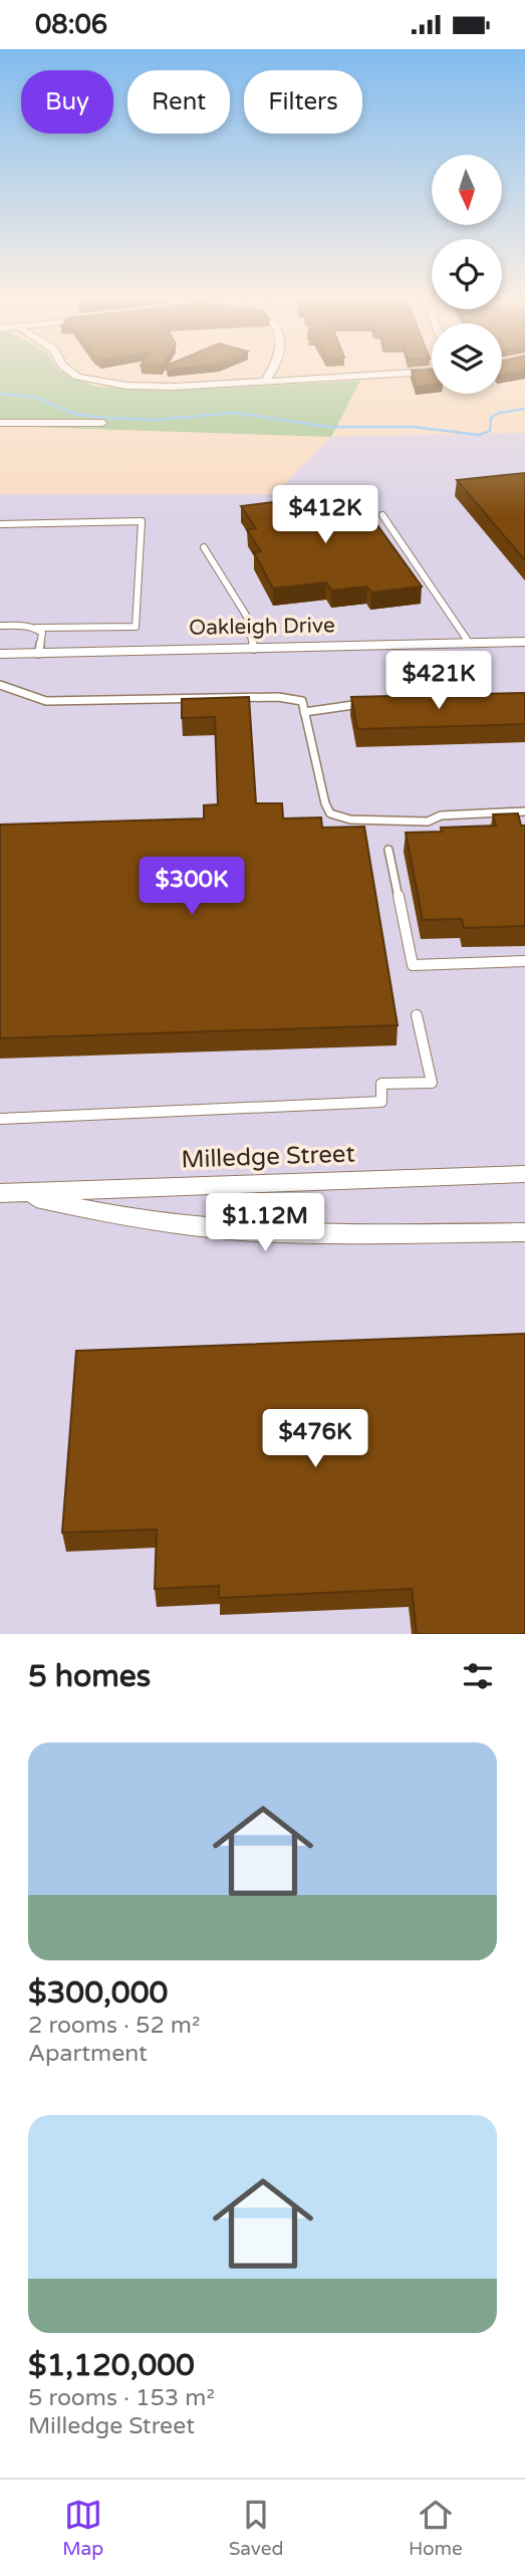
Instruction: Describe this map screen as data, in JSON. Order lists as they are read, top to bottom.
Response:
{
  "streets": {
    "street": ["Oakleigh Drive", "Milledge Street"]
  },
  "north": "bottom",
  "page": {
    "status": "08:06",
    "chip": ["Buy", "Rent", "Filters"],
    "price": [
      "$412K",
      "$421K",
      "$300K",
      "$1.12M",
      "$476K"
    ],
    "heading": "5 homes",
    "list": [
      {
        "name": "$300,000",
        "note": "2 rooms · 52 m² · Apartment"
      },
      {
        "name": "$1,120,000",
        "note": "5 rooms · 153 m² · Milledge Street"
      }
    ],
    "tabs": ["Map", "Saved", "Home"]
  }
}
